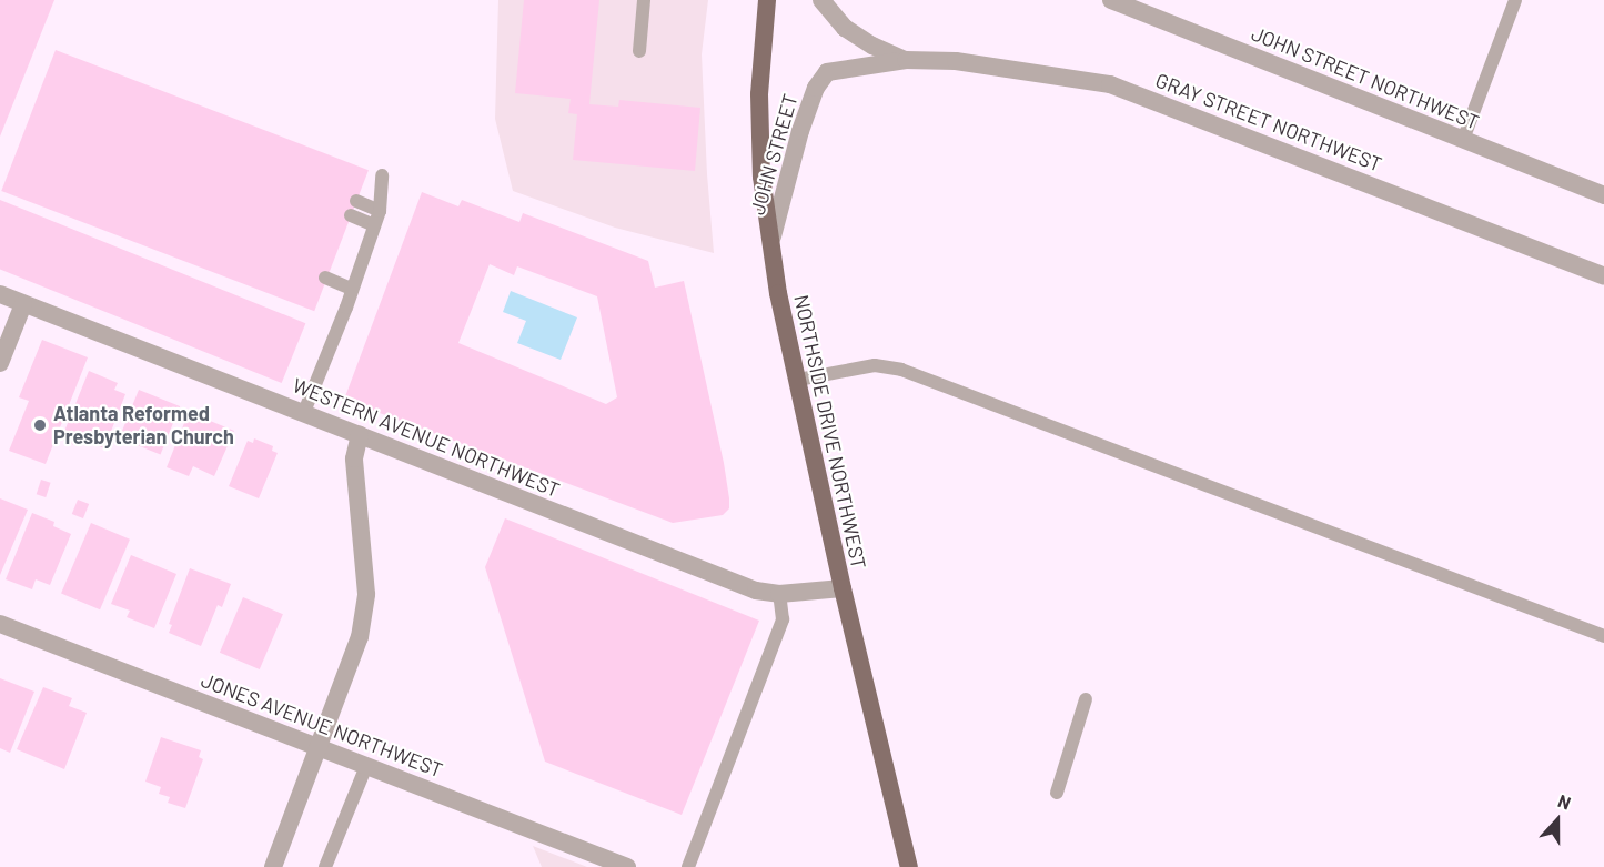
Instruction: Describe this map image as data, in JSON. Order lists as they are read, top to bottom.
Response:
{
  "streets": {
    "main road": ["NORTHSIDE DRIVE NORTHWEST"],
    "street": [
      "JOHN STREET NORTHWEST",
      "GRAY STREET NORTHWEST",
      "JOHN STREET",
      "WESTERN AVENUE NORTHWEST",
      "JONES AVENUE NORTHWEST"
    ]
  },
  "crossings": [
    ["GRAY STREET NORTHWEST", "JOHN STREET"],
    ["JOHN STREET", "NORTHSIDE DRIVE NORTHWEST"],
    ["NORTHSIDE DRIVE NORTHWEST", "WESTERN AVENUE NORTHWEST"]
  ],
  "places": ["Atlanta Reformed Presbyterian Church"],
  "north": "top"
}
